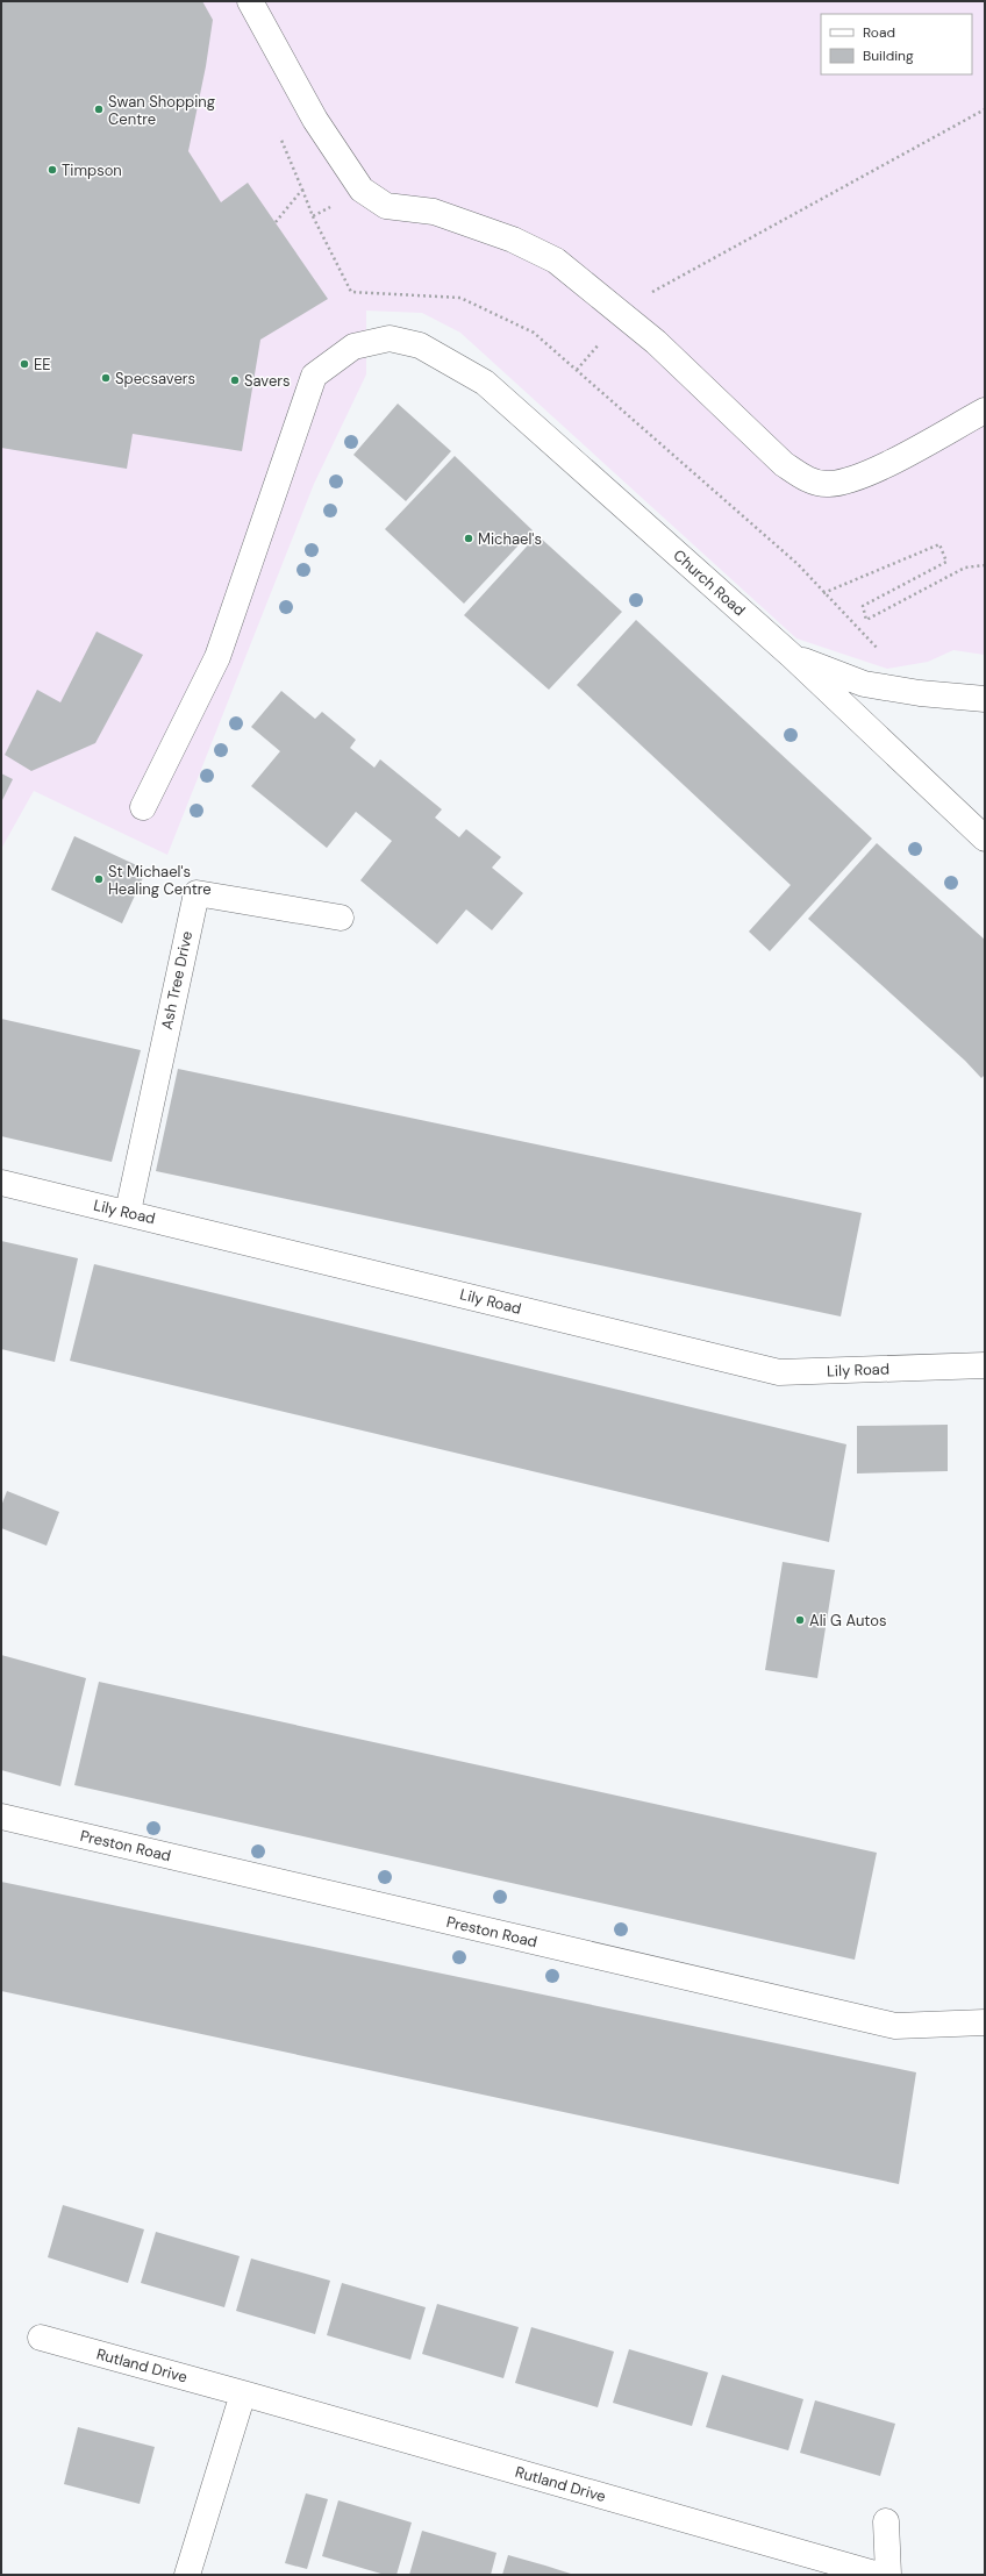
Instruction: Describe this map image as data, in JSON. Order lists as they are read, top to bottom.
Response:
{
  "streets": {
    "street": [
      "Church Road",
      "Ash Tree Drive",
      "Lily Road",
      "Preston Road",
      "Rutland Drive"
    ]
  },
  "crossings": [
    ["Ash Tree Drive", "Lily Road"]
  ],
  "places": [
    "Swan Shopping Centre",
    "Timpson",
    "EE",
    "Specsavers",
    "Savers",
    "Michael's",
    "St Michael's Healing Centre",
    "Ali G Autos"
  ],
  "legend": ["Road", "Building"]
}
